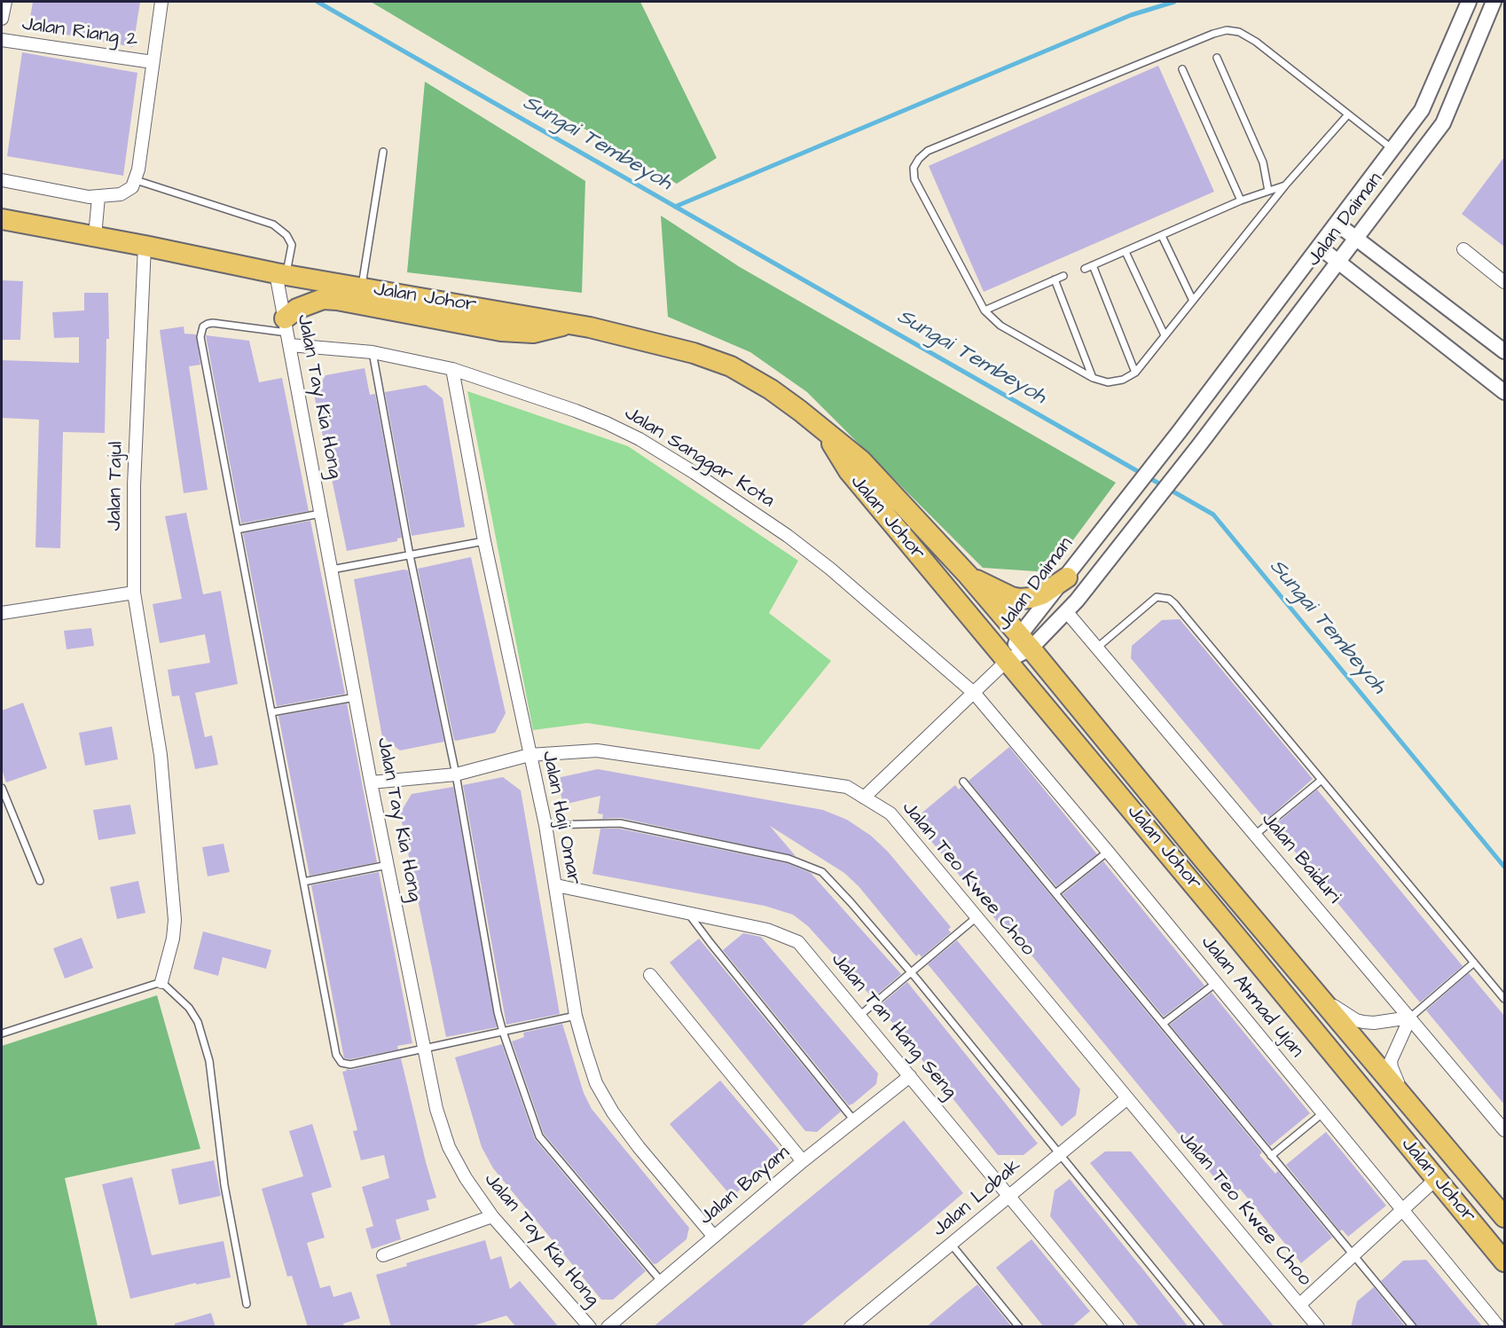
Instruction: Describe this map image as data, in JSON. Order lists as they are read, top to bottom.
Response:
{
  "streets": {
    "highway": ["Jalan Johor"],
    "street": [
      "Jalan Riang 2",
      "Jalan Daiman",
      "Jalan Tay Kia Hong",
      "Jalan Sanggar Kota",
      "Jalan Tajul",
      "Jalan Haji Omar",
      "Jalan Baiduri",
      "Jalan Teo Kwee Choo",
      "Jalan Ahmad Ujan",
      "Jalan Tan Hang Seng",
      "Jalan Bayam",
      "Jalan Lobak"
    ]
  },
  "crossings": [
    ["Jalan Daiman", "Jalan Johor"],
    ["Jalan Daiman", "Jalan Baiduri"],
    ["Jalan Johor", "Jalan Tay Kia Hong"],
    ["Jalan Johor", "Jalan Tajul"],
    ["Jalan Tay Kia Hong", "Jalan Sanggar Kota"],
    ["Jalan Tay Kia Hong", "Jalan Teo Kwee Choo"],
    ["Jalan Sanggar Kota", "Jalan Haji Omar"],
    ["Jalan Sanggar Kota", "Jalan Ahmad Ujan"],
    ["Jalan Haji Omar", "Jalan Teo Kwee Choo"],
    ["Jalan Haji Omar", "Jalan Tan Hang Seng"],
    ["Jalan Haji Omar", "Jalan Bayam"],
    ["Jalan Teo Kwee Choo", "Jalan Lobak"],
    ["Jalan Tan Hang Seng", "Jalan Bayam"],
    ["Jalan Tan Hang Seng", "Jalan Lobak"]
  ],
  "water": ["Sungai Tembeyoh"]
}
